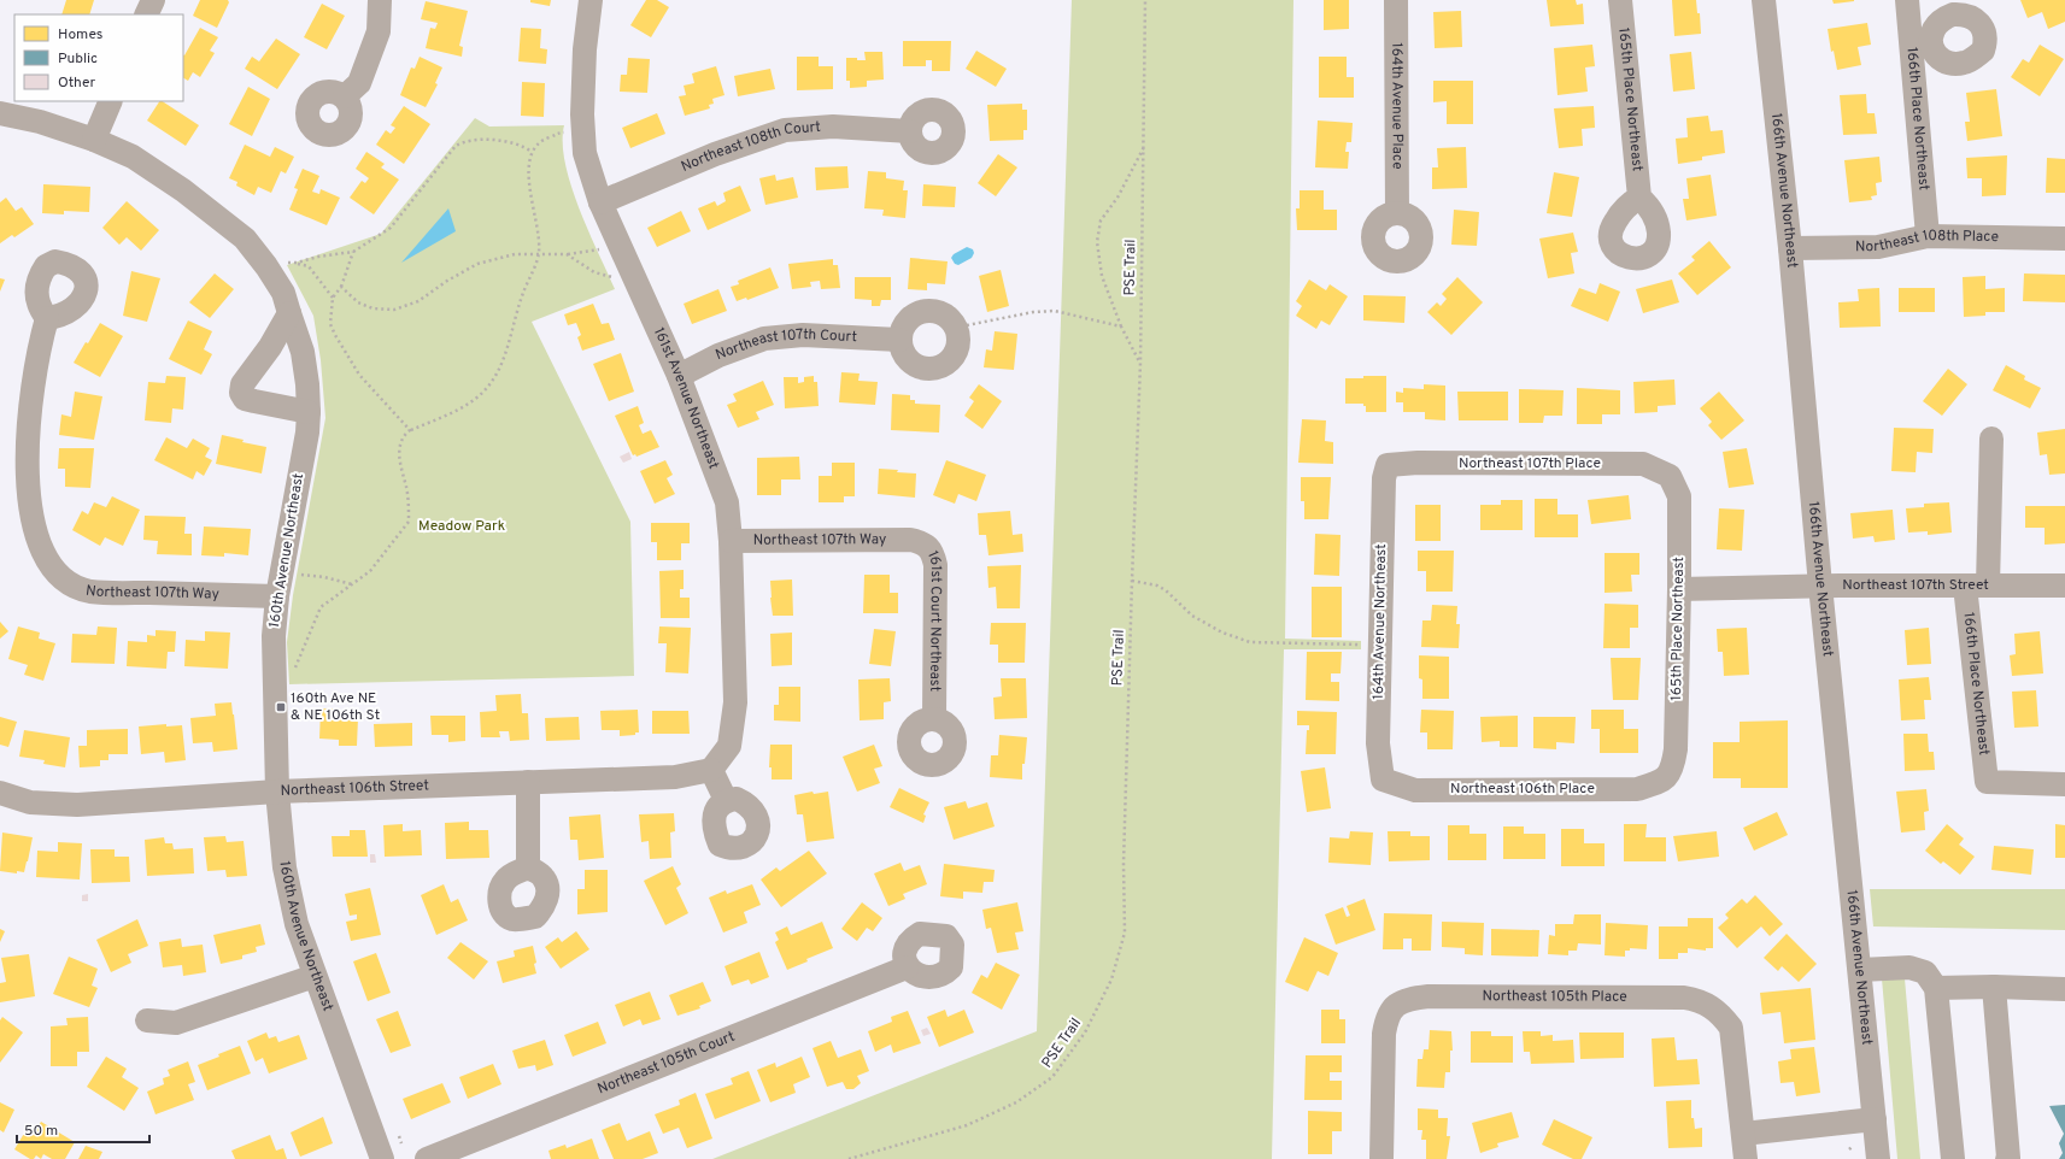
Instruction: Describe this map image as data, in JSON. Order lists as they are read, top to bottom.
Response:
{
  "streets": {
    "street": [
      "165th Place Northeast",
      "164th Avenue Place",
      "166th Place Northeast",
      "Northeast 108th Court",
      "166th Avenue Northeast",
      "Northeast 108th Place",
      "Northeast 107th Court",
      "161st Avenue Northeast",
      "Northeast 107th Place",
      "Northeast 107th Way",
      "160th Avenue Northeast",
      "Northeast 107th Street",
      "164th Avenue Northeast",
      "161st Court Northeast",
      "Northeast 106th Street",
      "Northeast 106th Place",
      "Northeast 105th Place",
      "Northeast 105th Court"
    ],
    "path": ["PSE Trail"]
  },
  "crossings": [
    ["165th Place Northeast", "Northeast 107th Place"],
    ["165th Place Northeast", "Northeast 107th Street"],
    ["165th Place Northeast", "Northeast 106th Place"],
    ["166th Place Northeast", "Northeast 108th Place"],
    ["166th Place Northeast", "Northeast 107th Street"],
    ["Northeast 108th Court", "161st Avenue Northeast"],
    ["166th Avenue Northeast", "Northeast 108th Place"],
    ["166th Avenue Northeast", "Northeast 107th Street"],
    ["Northeast 107th Court", "161st Avenue Northeast"],
    ["161st Avenue Northeast", "Northeast 107th Way"],
    ["161st Avenue Northeast", "Northeast 106th Street"],
    ["Northeast 107th Place", "164th Avenue Northeast"],
    ["Northeast 107th Way", "160th Avenue Northeast"],
    ["Northeast 107th Way", "161st Court Northeast"],
    ["160th Avenue Northeast", "Northeast 106th Street"],
    ["164th Avenue Northeast", "Northeast 106th Place"]
  ],
  "parks": ["Meadow Park"],
  "places": {
    "transit": ["160th Ave NE & NE 106th St"]
  },
  "legend": ["Homes", "Public", "Other"],
  "scale_bar": "50 m"
}
